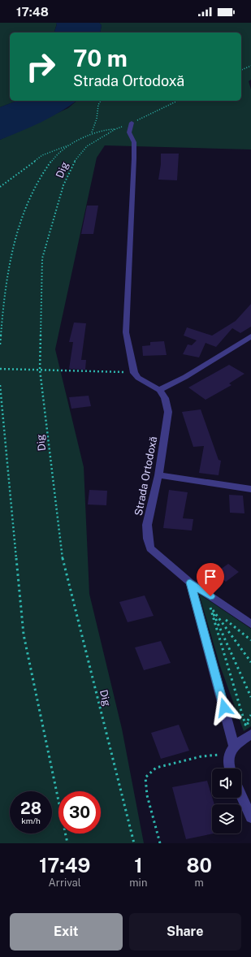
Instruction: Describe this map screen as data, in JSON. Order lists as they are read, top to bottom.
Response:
{
  "streets": {
    "street": ["Strada Ortodoxă"],
    "path": ["Dig"]
  },
  "page": {
    "status": "17:48",
    "turn": ["70 m", "Strada Ortodoxă"],
    "speed": "28 km/h",
    "limit": "30",
    "eta": [
      "17:49",
      "Arrival",
      "1",
      "min",
      "80",
      "m"
    ],
    "buttons": ["Exit", "Share"]
  }
}
